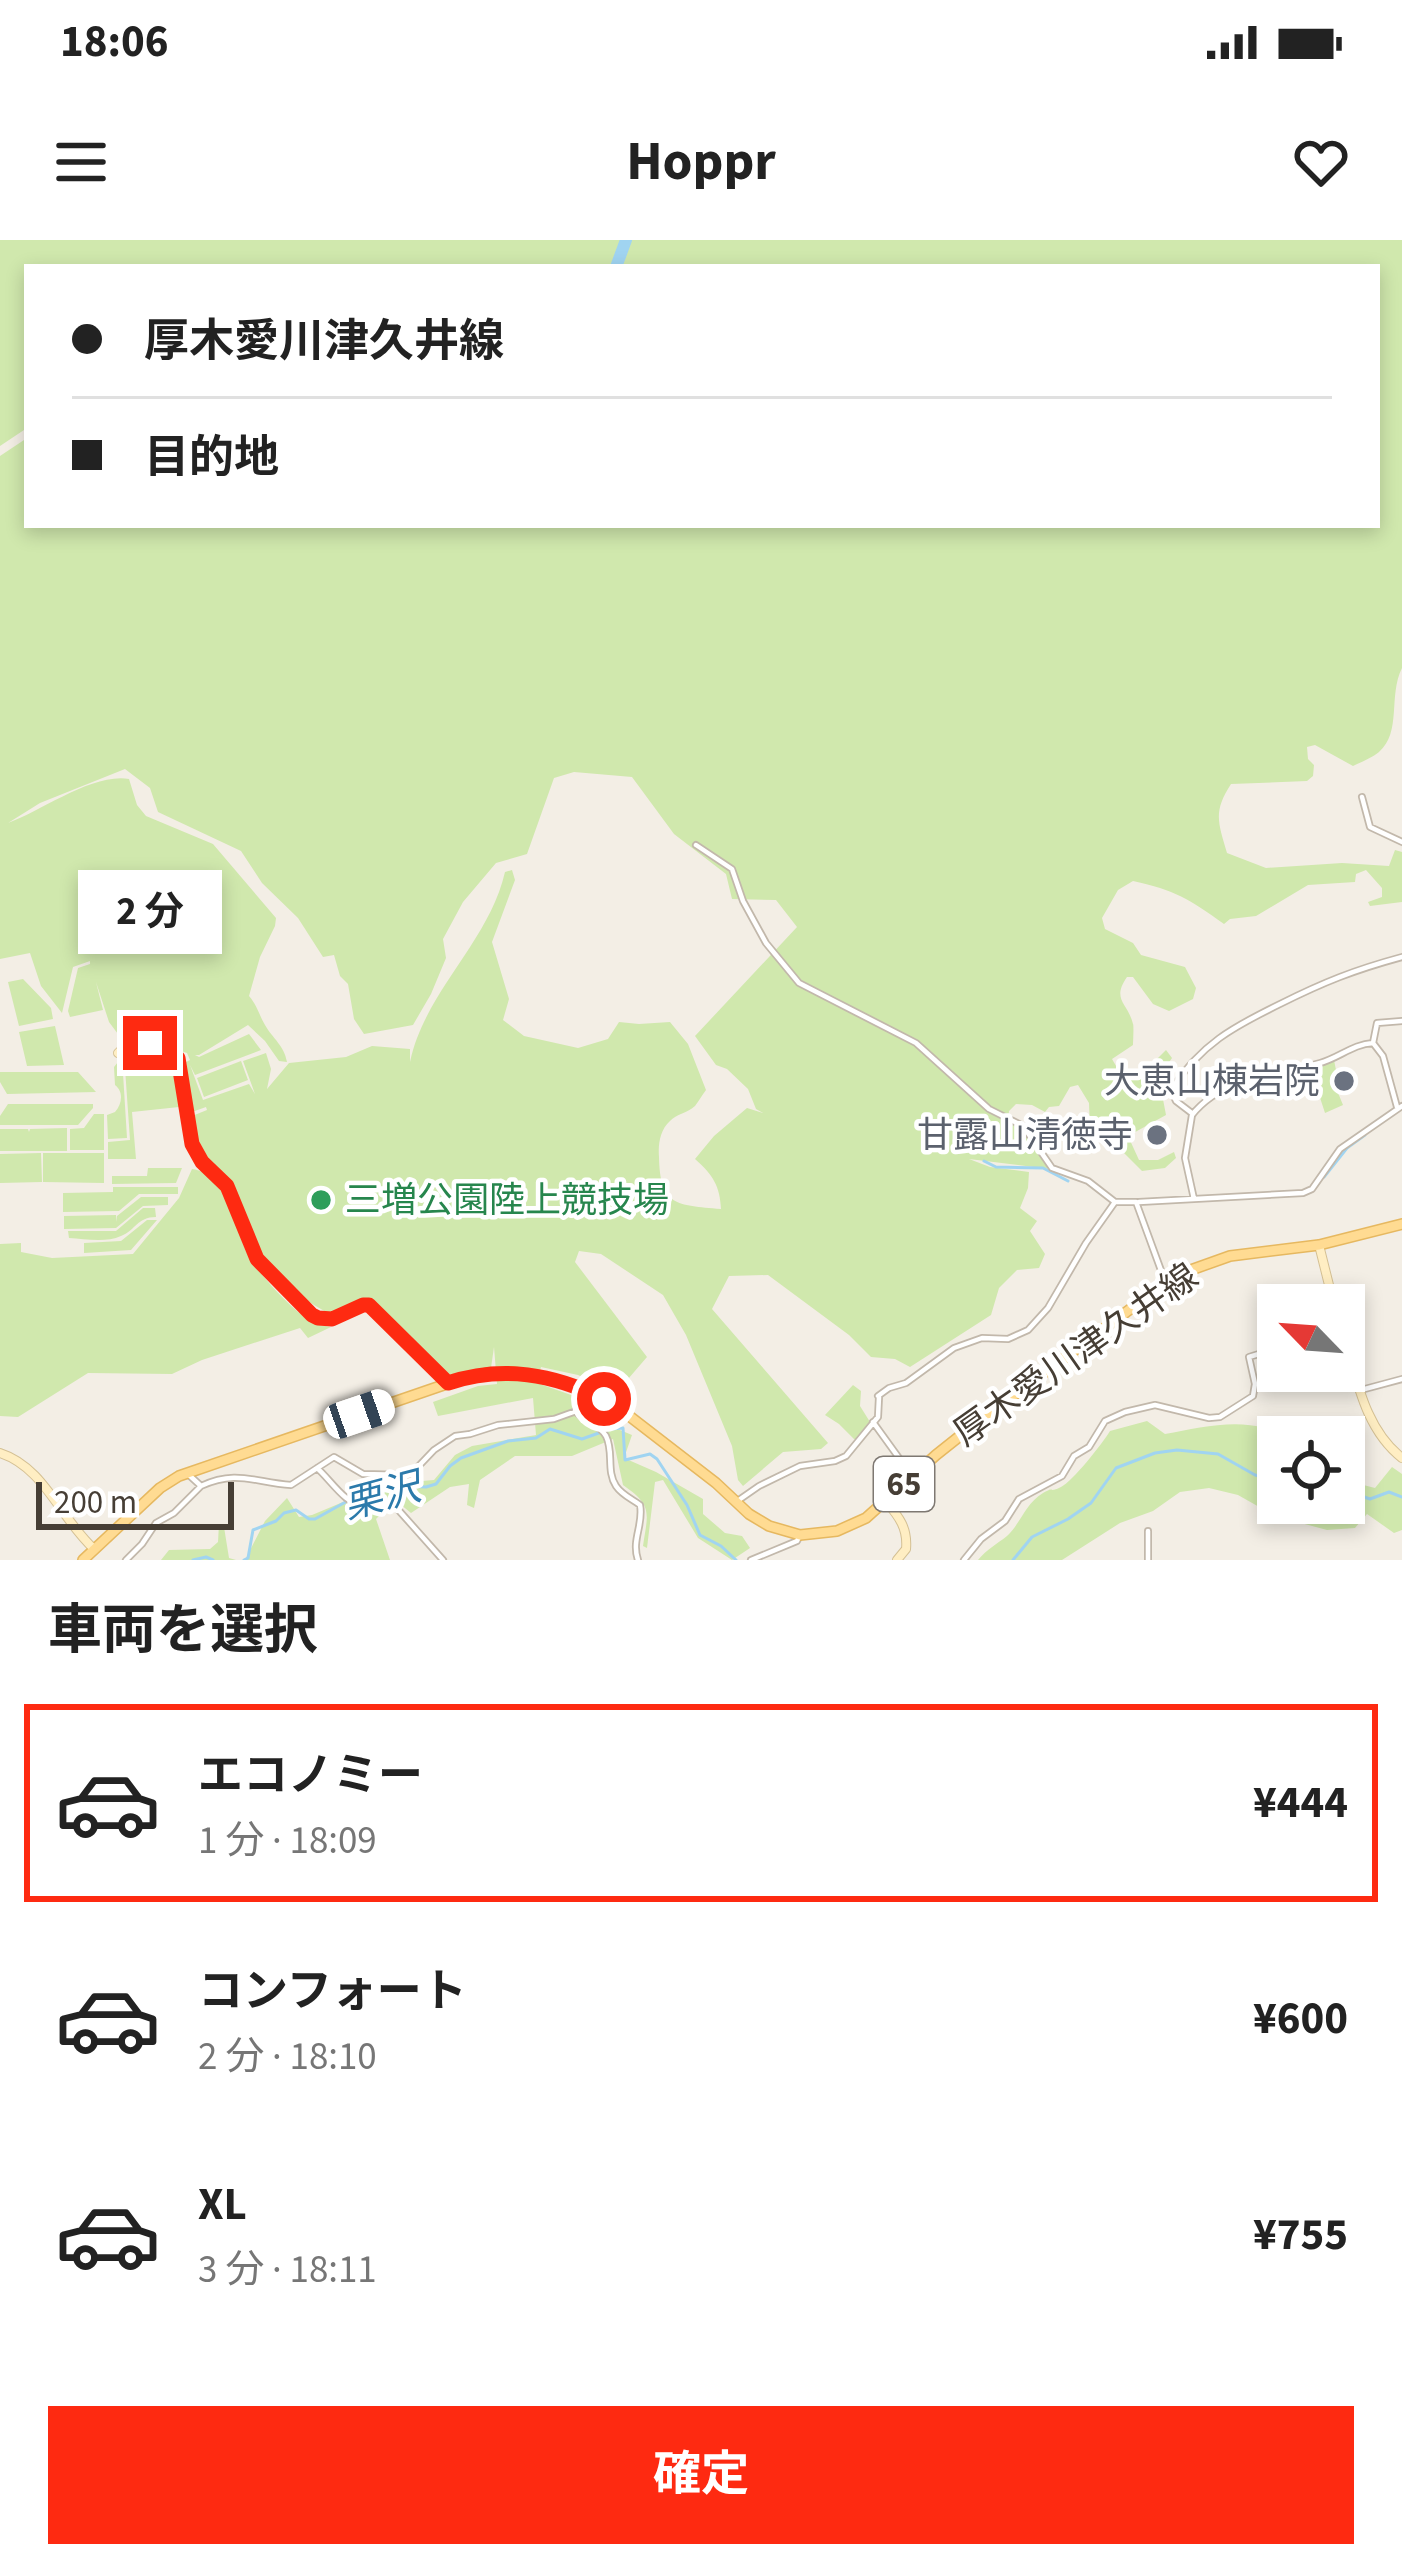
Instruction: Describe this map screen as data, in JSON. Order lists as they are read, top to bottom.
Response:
{
  "streets": {
    "main road": ["厚木愛川津久井線", "65"]
  },
  "water": ["栗沢"],
  "places": ["大恵山棟岩院", "甘露山清徳寺", "三増公園陸上競技場"],
  "scale_bar": "200 m",
  "north": "top left",
  "page": {
    "status": "18:06",
    "header": "Hoppr",
    "banner": ["厚木愛川津久井線", "目的地"],
    "bubble": "2 分",
    "scale": "200 m",
    "heading": "車両を選択",
    "list": [
      {
        "name": "エコノミー",
        "note": "1 分 · 18:09",
        "value": "¥444"
      },
      {
        "name": "コンフォート",
        "note": "2 分 · 18:10",
        "value": "¥600"
      },
      {
        "name": "XL",
        "note": "3 分 · 18:11",
        "value": "¥755"
      }
    ],
    "buttons": "確定"
  }
}
